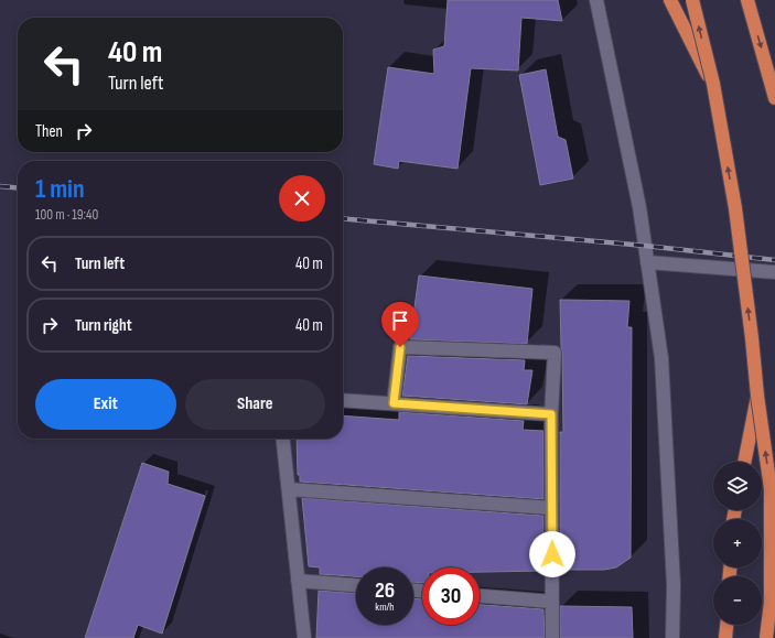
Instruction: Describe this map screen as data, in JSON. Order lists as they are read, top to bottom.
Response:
{
  "page": {
    "turn": ["40 m", "Turn left"],
    "then": "Then",
    "heading": ["1 min", "100 m · 19:40"],
    "list": [
      {
        "name": "Turn left",
        "value": "40 m"
      },
      {
        "name": "Turn right",
        "value": "40 m"
      }
    ],
    "buttons": ["Exit", "Share"],
    "map_buttons": ["+", "−"],
    "speed": "26 km/h",
    "limit": "30"
  }
}
